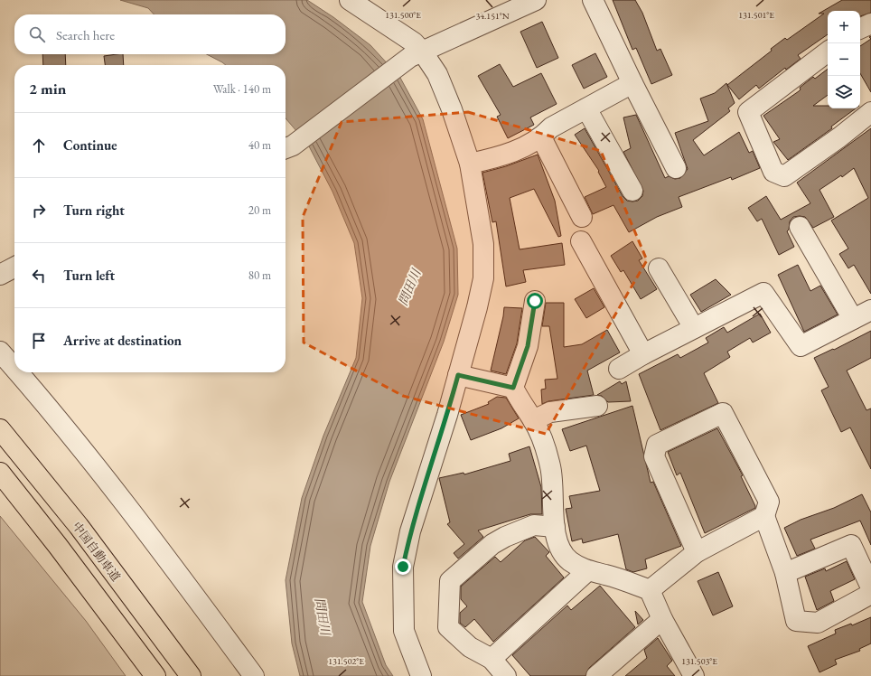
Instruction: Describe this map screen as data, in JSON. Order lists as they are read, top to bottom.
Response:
{
  "streets": {
    "highway": ["中国自動車道"]
  },
  "water": ["問田川"],
  "page": {
    "map_buttons": ["+", "−"],
    "search": "Search here",
    "heading": ["2 min", "Walk · 140 m"],
    "list": [
      ["Continue", "40 m"],
      ["Turn right", "20 m"],
      ["Turn left", "80 m"],
      "Arrive at destination"
    ]
  },
  "coordinates": [
    "131.500°E",
    "131.501°E",
    "34.151°N",
    "131.502°E",
    "131.503°E"
  ]
}
